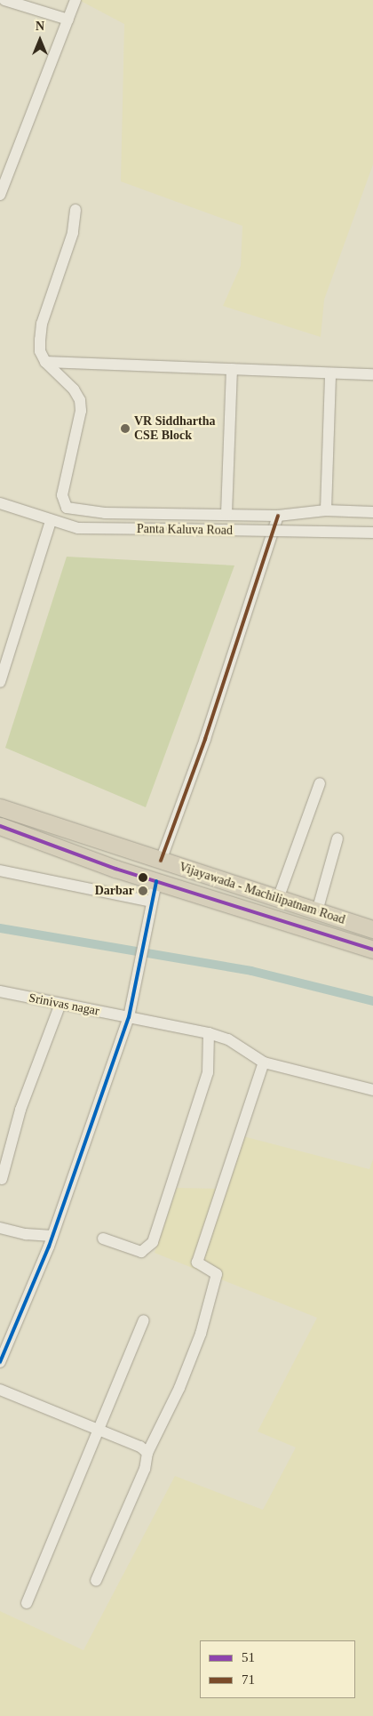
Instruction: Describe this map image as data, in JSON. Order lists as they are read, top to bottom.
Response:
{
  "streets": {
    "highway": ["Vijayawada - Machilipatnam Road"],
    "street": ["Panta Kaluva Road", "Srinivas nagar"]
  },
  "places": ["VR Siddhartha CSE Block", "Darbar"],
  "lines": ["transit line 71", "transit line 51"],
  "legend": ["51", "71"],
  "north": "top"
}
